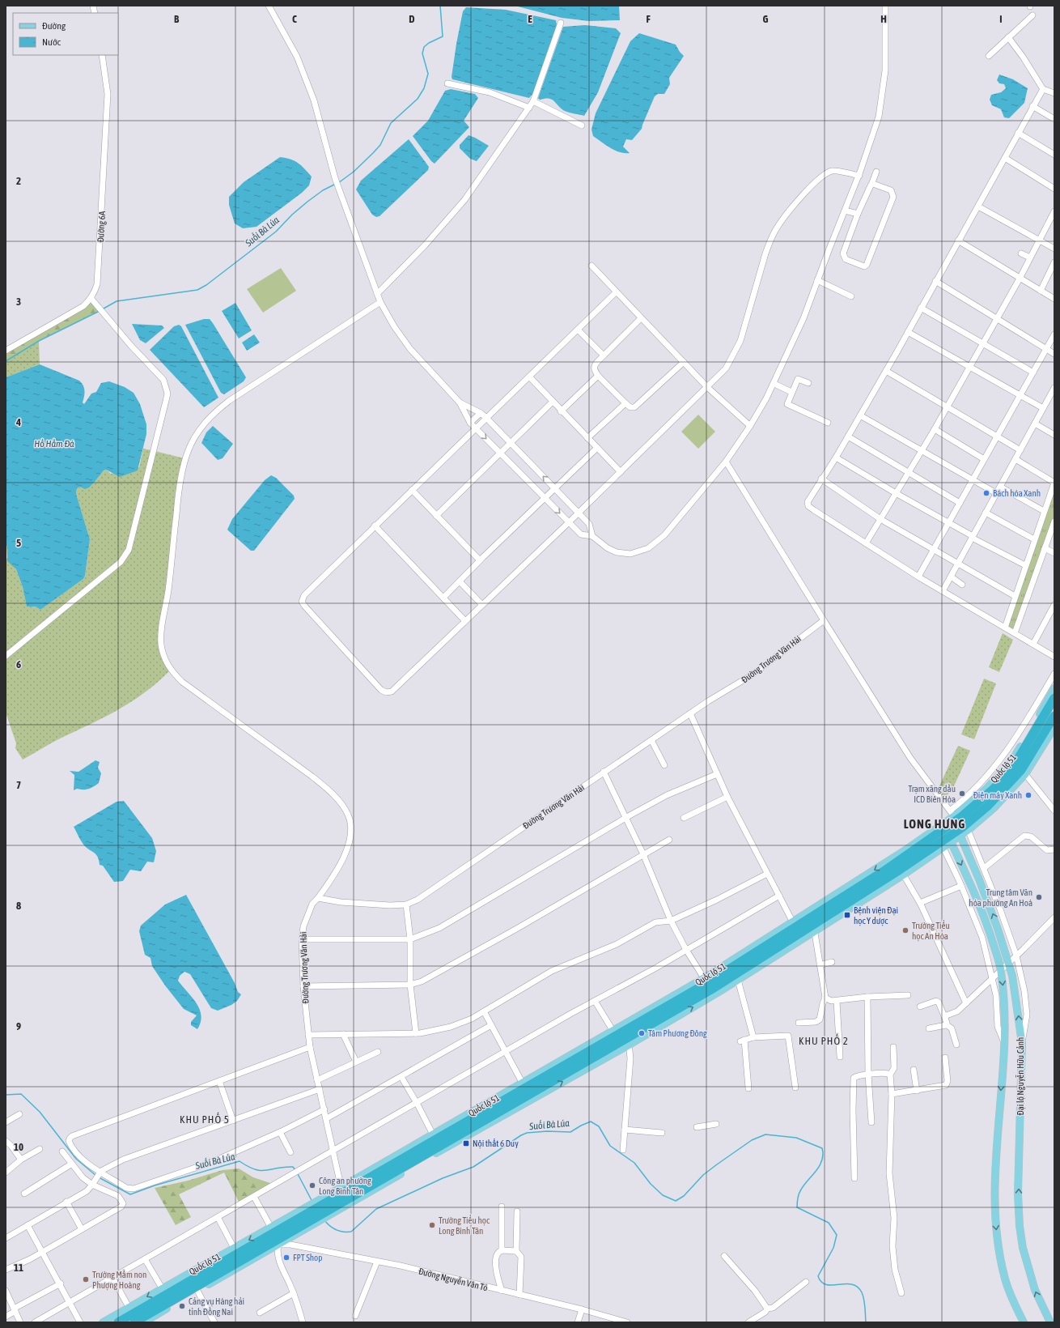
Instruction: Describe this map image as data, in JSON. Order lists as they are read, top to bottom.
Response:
{
  "streets": {
    "highway": ["Quốc lộ 51"],
    "main road": ["Đại lộ Nguyễn Hữu Cảnh"],
    "street": ["Đường 6A", "Đường Trương Văn Hải", "Đường Nguyễn Văn Tỏ"]
  },
  "crossings": [
    ["Đường Trương Văn Hải", "Quốc lộ 51"],
    ["Quốc lộ 51", "Đại lộ Nguyễn Hữu Cảnh"],
    ["Quốc lộ 51", "Đường Nguyễn Văn Tỏ"]
  ],
  "districts": ["LONG HƯNG", "KHU PHỐ 2", "KHU PHỐ 5"],
  "water": ["Suối Bà Lúa", "Hồ Hầm Đá"],
  "places": {
    "other": [
      "Bách hóa Xanh",
      "Trạm xăng dầu ICD Biên Hòa",
      "Điện máy Xanh",
      "Trung tâm Văn hóa phường An Hoà",
      "Trường Tiểu học An Hòa",
      "Tâm Phương Đông",
      "Công an phường Long Bình Tân",
      "Trường Tiểu học Long Bình Tân",
      "FPT Shop",
      "Trường Mầm non Phượng Hoàng",
      "Cảng vụ Hàng hải tỉnh Đồng Nai"
    ],
    "transit": ["Bệnh viện Đại học Y dược", "Nội thất 6 Duy"]
  },
  "legend": ["Đường", "Nước"],
  "grid": {
    "columns": [
      "B",
      "C",
      "D",
      "E",
      "F",
      "G",
      "H",
      "I"
    ],
    "rows": [
      "2",
      "3",
      "4",
      "5",
      "6",
      "7",
      "8",
      "9",
      "10",
      "11"
    ]
  }
}
